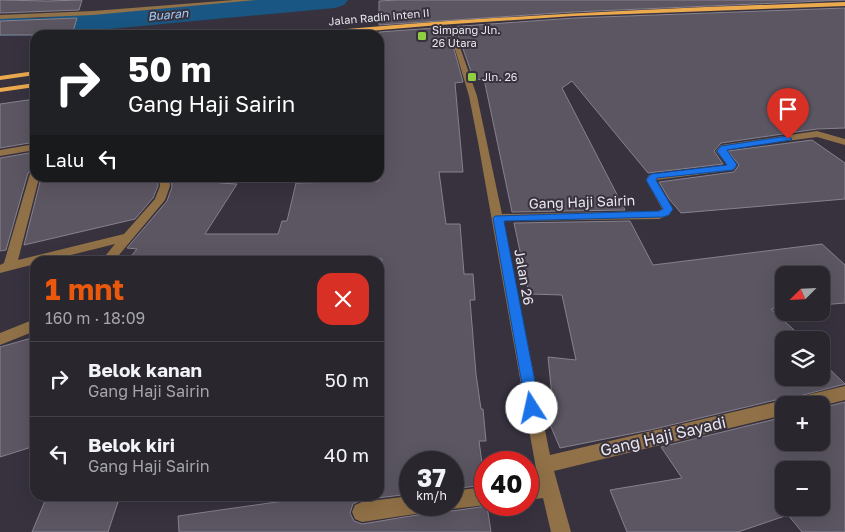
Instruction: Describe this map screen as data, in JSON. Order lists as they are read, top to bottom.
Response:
{
  "streets": {
    "main road": ["Jalan Radin Inten II"],
    "street": ["Gang Haji Sairin", "Jalan 26", "Gang Haji Sayadi"]
  },
  "crossings": [
    ["Jalan Radin Inten II", "Jalan 26"],
    ["Gang Haji Sairin", "Jalan 26"],
    ["Jalan 26", "Gang Haji Sayadi"]
  ],
  "water": ["Buaran"],
  "places": {
    "transit": ["Simpang Jln. 26 Utara", "Jln. 26"]
  },
  "north": "bottom left",
  "page": {
    "turn": ["50 m", "Gang Haji Sairin"],
    "then": "Lalu",
    "heading": ["1 mnt", "160 m · 18:09"],
    "map_buttons": ["+", "−"],
    "list": [
      {
        "name": "Belok kanan",
        "note": "Gang Haji Sairin",
        "value": "50 m"
      },
      {
        "name": "Belok kiri",
        "note": "Gang Haji Sairin",
        "value": "40 m"
      }
    ],
    "speed": "37 km/h",
    "limit": "40"
  }
}
